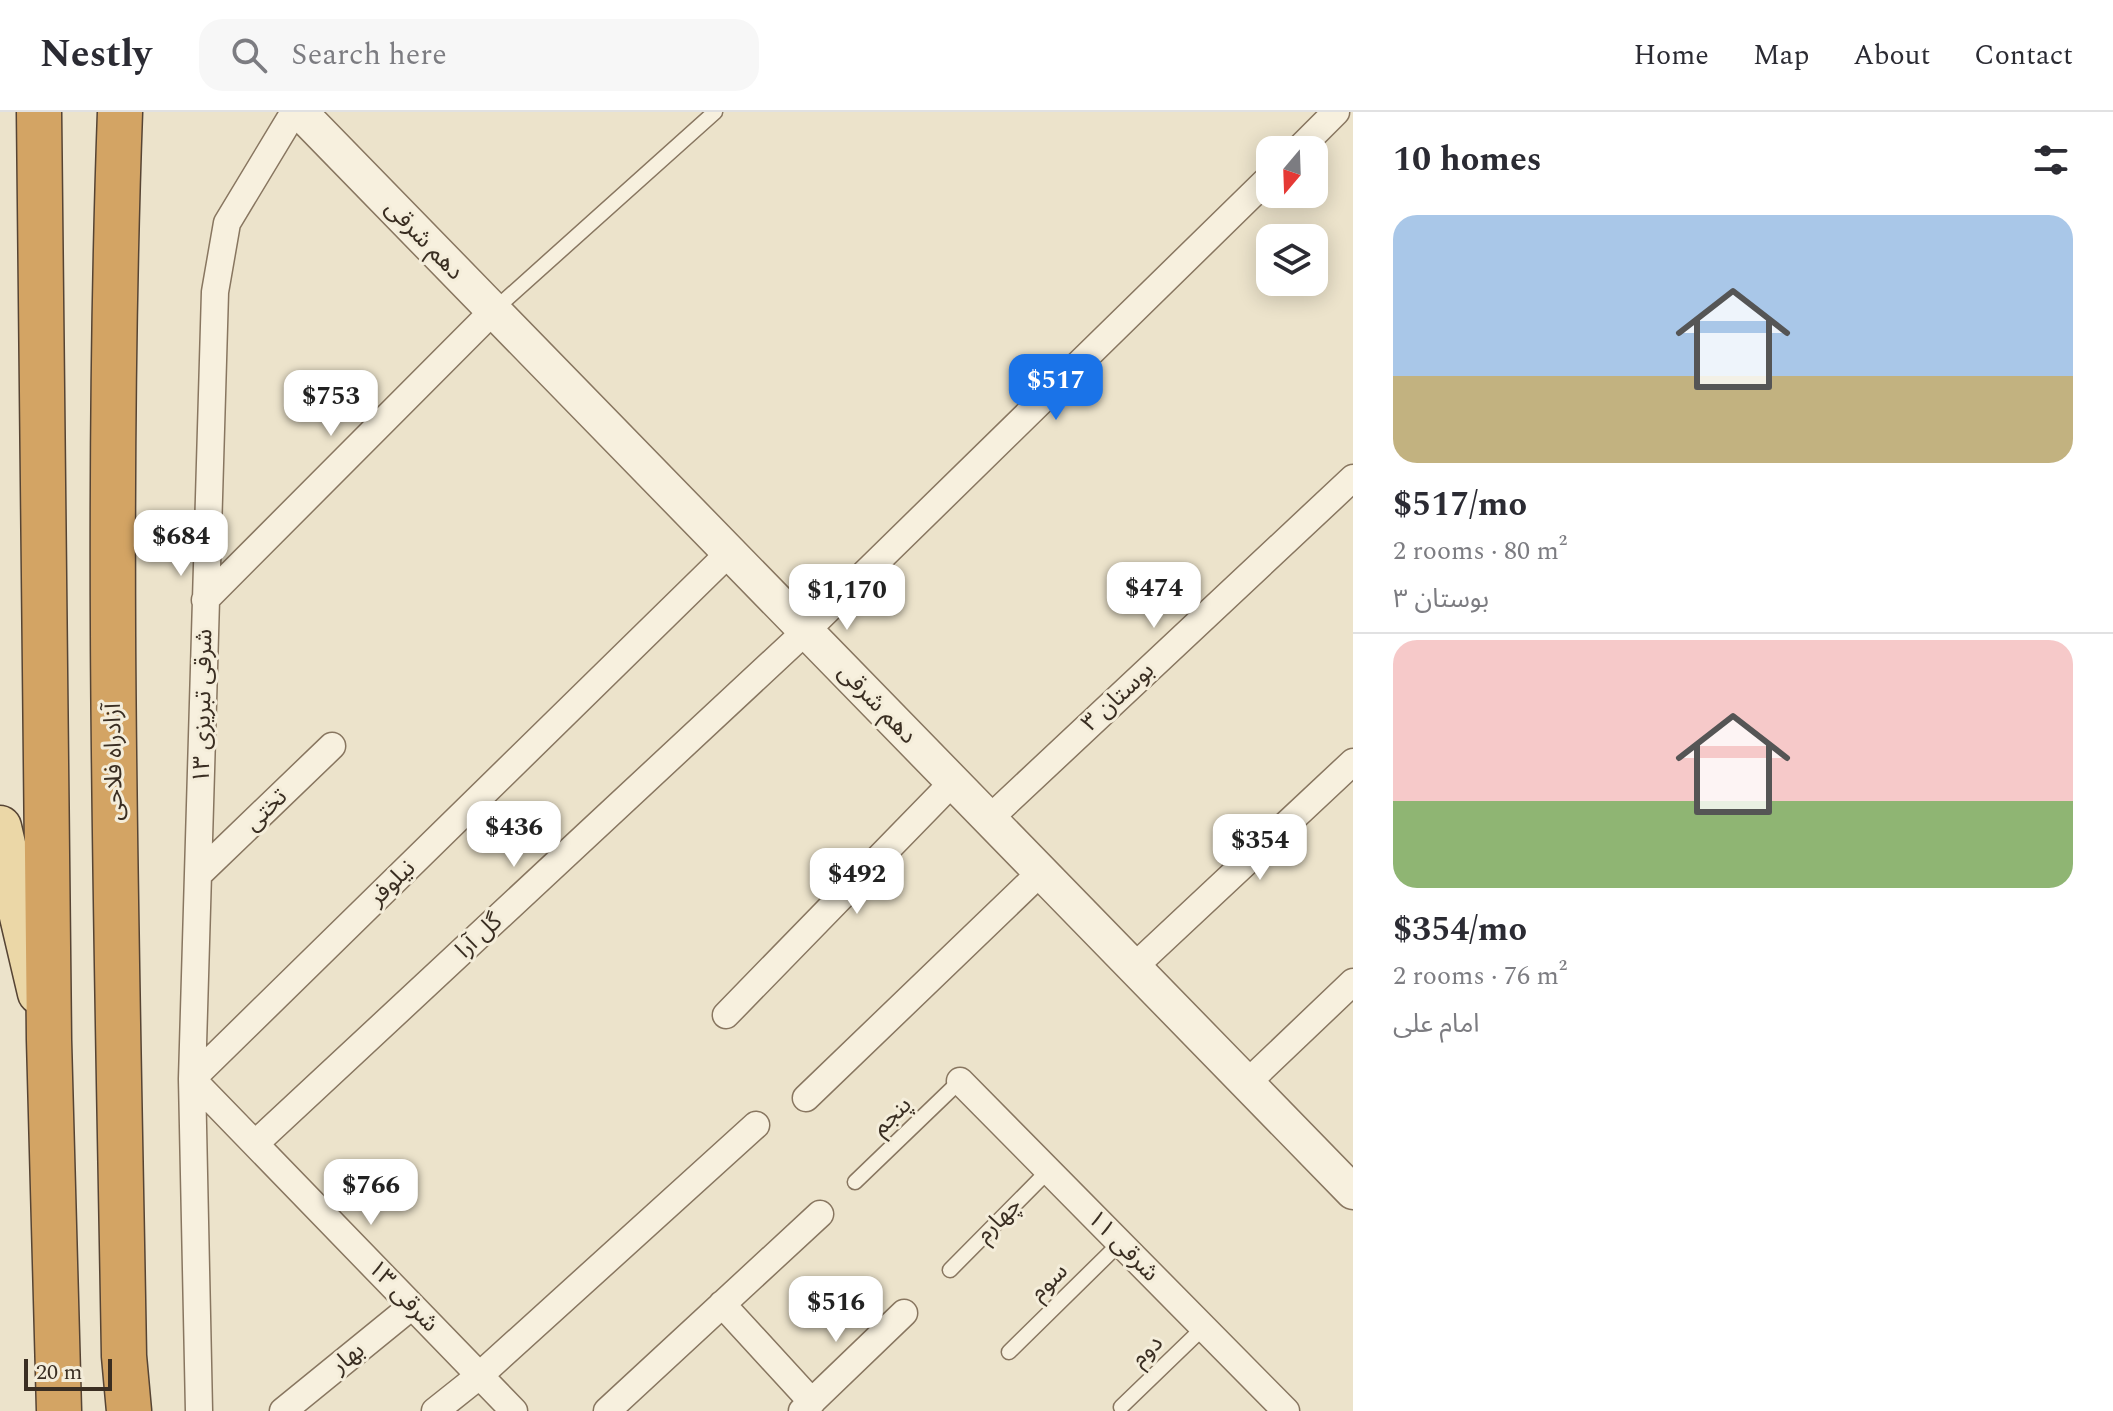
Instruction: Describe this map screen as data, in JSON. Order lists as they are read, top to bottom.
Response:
{
  "streets": {
    "highway": ["آزادراه فلاحی"],
    "street": [
      "دهم شرقی",
      "بوستان ۳",
      "۱۳ شرقی تبریزی",
      "تختی",
      "نیلوفر",
      "گل آرا",
      "۱۱ شرقی",
      "۱۳ شرقی",
      "بهار"
    ],
    "lane": [
      "پنجم",
      "چهارم",
      "سوم",
      "دوم"
    ]
  },
  "crossings": [
    ["دهم شرقی", "بوستان ۳"],
    ["دهم شرقی", "۱۳ شرقی تبریزی"],
    ["دهم شرقی", "نیلوفر"],
    ["دهم شرقی", "گل آرا"],
    ["۱۳ شرقی تبریزی", "تختی"],
    ["۱۳ شرقی تبریزی", "نیلوفر"],
    ["۱۳ شرقی تبریزی", "۱۳ شرقی"],
    ["نیلوفر", "۱۳ شرقی"],
    ["گل آرا", "۱۳ شرقی"],
    ["پنجم", "۱۱ شرقی"],
    ["چهارم", "۱۱ شرقی"],
    ["۱۱ شرقی", "سوم"],
    ["۱۱ شرقی", "دوم"],
    ["۱۳ شرقی", "بهار"]
  ],
  "scale_bar": "20 m",
  "north": "bottom",
  "page": {
    "header": "Nestly",
    "search": "Search here",
    "nav": [
      "Home",
      "Map",
      "About",
      "Contact"
    ],
    "heading": "10 homes",
    "list": [
      {
        "name": "$517/mo",
        "note": "2 rooms · 80 m² · بوستان ۳"
      },
      {
        "name": "$354/mo",
        "note": "2 rooms · 76 m² · امام علی"
      }
    ],
    "price": [
      "$517",
      "$753",
      "$684",
      "$474",
      "$1,170",
      "$436",
      "$354",
      "$492",
      "$766",
      "$516"
    ],
    "scale": "20 m"
  }
}
